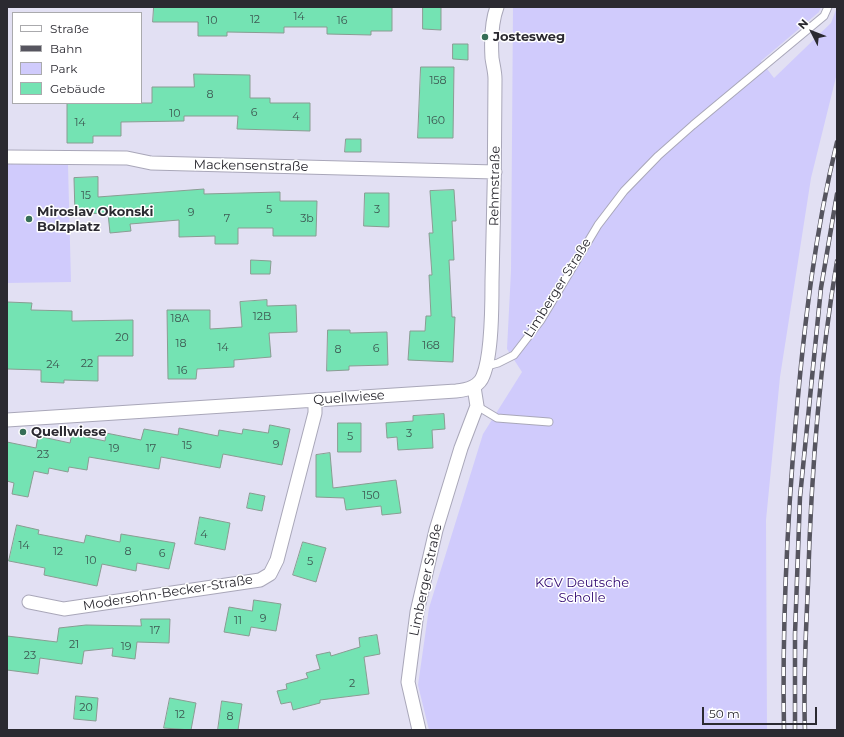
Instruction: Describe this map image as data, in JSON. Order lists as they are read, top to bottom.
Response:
{
  "streets": {
    "street": [
      "Mackensenstraße",
      "Rehmstraße",
      "Limberger Straße",
      "Quellwiese",
      "Modersohn-Becker-Straße"
    ]
  },
  "crossings": [
    ["Mackensenstraße", "Rehmstraße"],
    ["Rehmstraße", "Limberger Straße"],
    ["Limberger Straße", "Quellwiese"],
    ["Quellwiese", "Modersohn-Becker-Straße"]
  ],
  "parks": ["KGV Deutsche Scholle"],
  "places": ["Jostesweg", "Miroslav Okonski Bolzplatz", "Quellwiese"],
  "house_numbers": [
    "14",
    "12",
    "10",
    "16",
    "158",
    "8",
    "6",
    "10",
    "4",
    "160",
    "14",
    "15",
    "5",
    "3",
    "9",
    "7",
    "3b",
    "12B",
    "18A",
    "20",
    "18",
    "168",
    "14",
    "6",
    "8",
    "22",
    "24",
    "16",
    "3",
    "5",
    "9",
    "15",
    "19",
    "17",
    "23",
    "150",
    "4",
    "14",
    "12",
    "8",
    "6",
    "10",
    "5",
    "9",
    "11",
    "17",
    "21",
    "19",
    "23",
    "2",
    "20",
    "12",
    "8"
  ],
  "legend": [
    "Straße",
    "Bahn",
    "Park",
    "Gebäude"
  ],
  "scale_bar": "50 m",
  "north": "top left"
}
